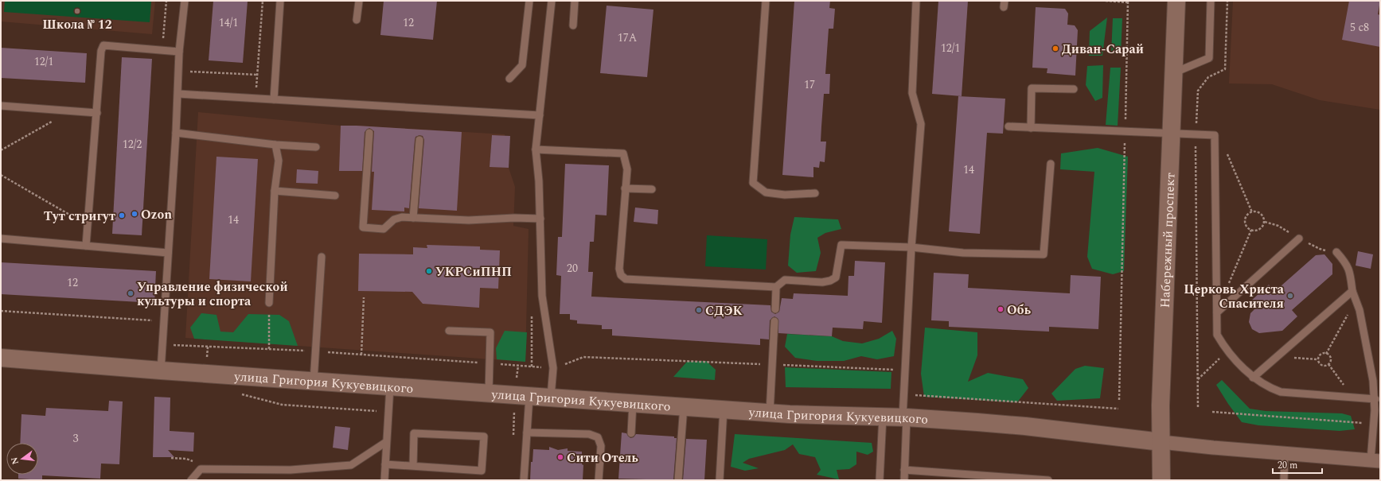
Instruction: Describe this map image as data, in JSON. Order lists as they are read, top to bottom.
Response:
{
  "streets": {
    "street": ["Набережный проспект", "улица Григория Кукуевицкого"]
  },
  "crossings": [
    ["Набережный проспект", "улица Григория Кукуевицкого"]
  ],
  "places": [
    "Школа № 12",
    "Диван-Сарай",
    "Ozon",
    "Тут стригут",
    "УКРСиПНП",
    "Управление физической культуры и спорта",
    "Церковь Христа Спасителя",
    "Обь",
    "СДЭК",
    "Сити Отель"
  ],
  "house_numbers": [
    "14/1",
    "12",
    "5 с8",
    "17А",
    "12/1",
    "12/1",
    "17",
    "12/2",
    "14",
    "14",
    "20",
    "12",
    "3"
  ],
  "scale_bar": "20 m",
  "north": "left"
}
